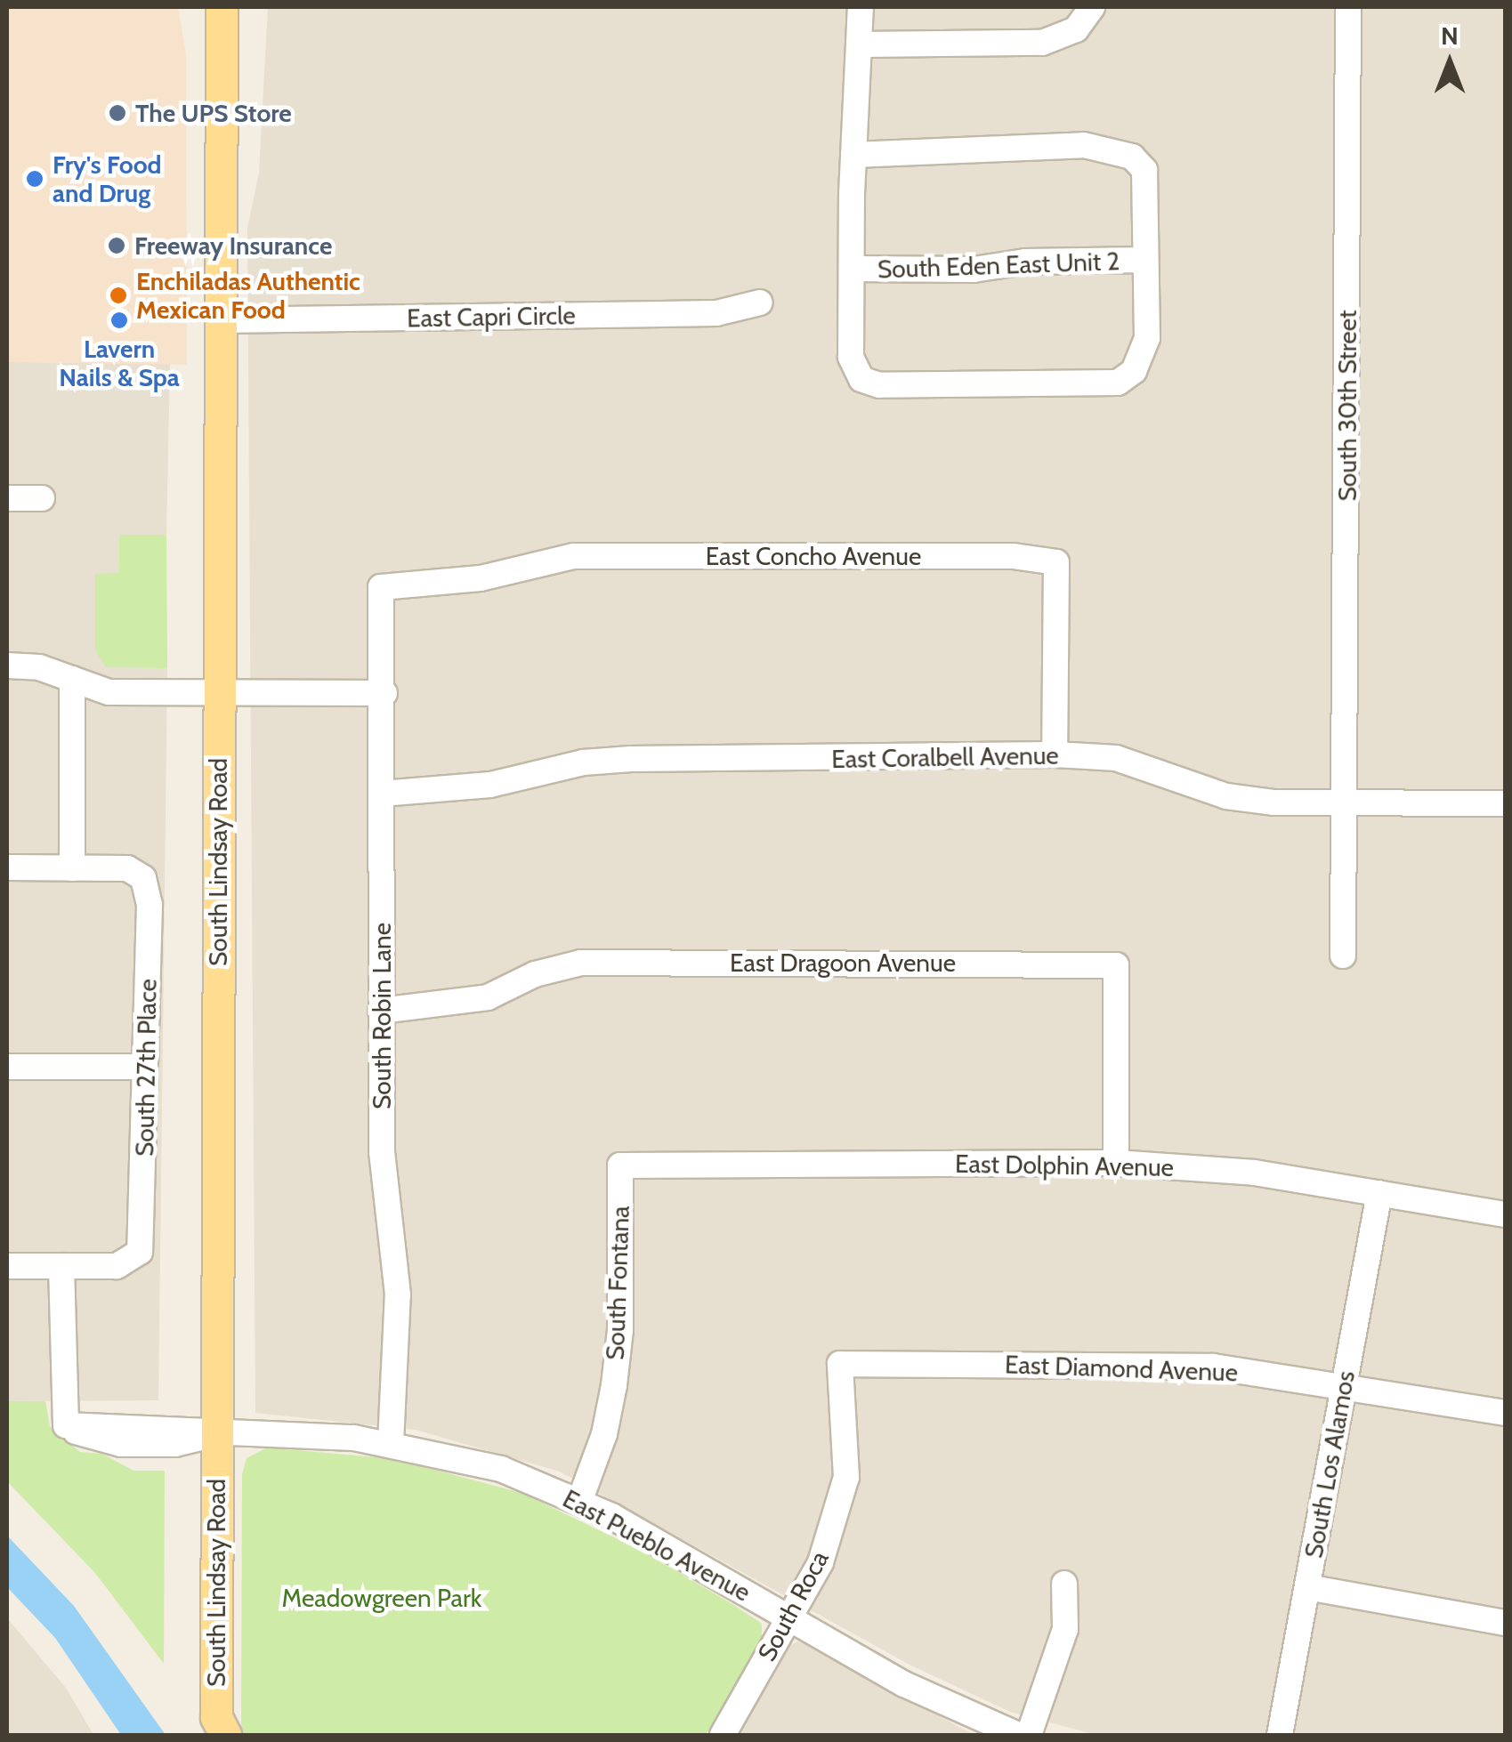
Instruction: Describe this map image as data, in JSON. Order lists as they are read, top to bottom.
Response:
{
  "streets": {
    "main road": ["South Lindsay Road"],
    "street": [
      "South Eden East Unit 2",
      "East Capri Circle",
      "South 30th Street",
      "East Concho Avenue",
      "East Coralbell Avenue",
      "East Dragoon Avenue",
      "South Robin Lane",
      "South 27th Place",
      "East Dolphin Avenue",
      "South Fontana",
      "East Diamond Avenue",
      "South Los Alamos",
      "East Pueblo Avenue",
      "South Roca"
    ]
  },
  "crossings": [
    ["East Capri Circle", "South Lindsay Road"],
    ["South 30th Street", "East Coralbell Avenue"],
    ["East Concho Avenue", "East Coralbell Avenue"],
    ["East Concho Avenue", "South Robin Lane"],
    ["East Coralbell Avenue", "South Robin Lane"],
    ["South Lindsay Road", "East Pueblo Avenue"],
    ["East Dragoon Avenue", "South Robin Lane"],
    ["East Dragoon Avenue", "East Dolphin Avenue"],
    ["South Robin Lane", "East Pueblo Avenue"],
    ["South 27th Place", "East Pueblo Avenue"],
    ["East Dolphin Avenue", "South Fontana"],
    ["East Dolphin Avenue", "South Los Alamos"],
    ["South Fontana", "East Pueblo Avenue"],
    ["East Diamond Avenue", "South Los Alamos"],
    ["East Diamond Avenue", "South Roca"],
    ["East Pueblo Avenue", "South Roca"]
  ],
  "parks": ["Meadowgreen Park"],
  "places": [
    "The UPS Store",
    "Fry's Food and Drug",
    "Freeway Insurance",
    "Enchiladas Authentic Mexican Food",
    "Lavern Nails & Spa"
  ],
  "north": "top"
}
